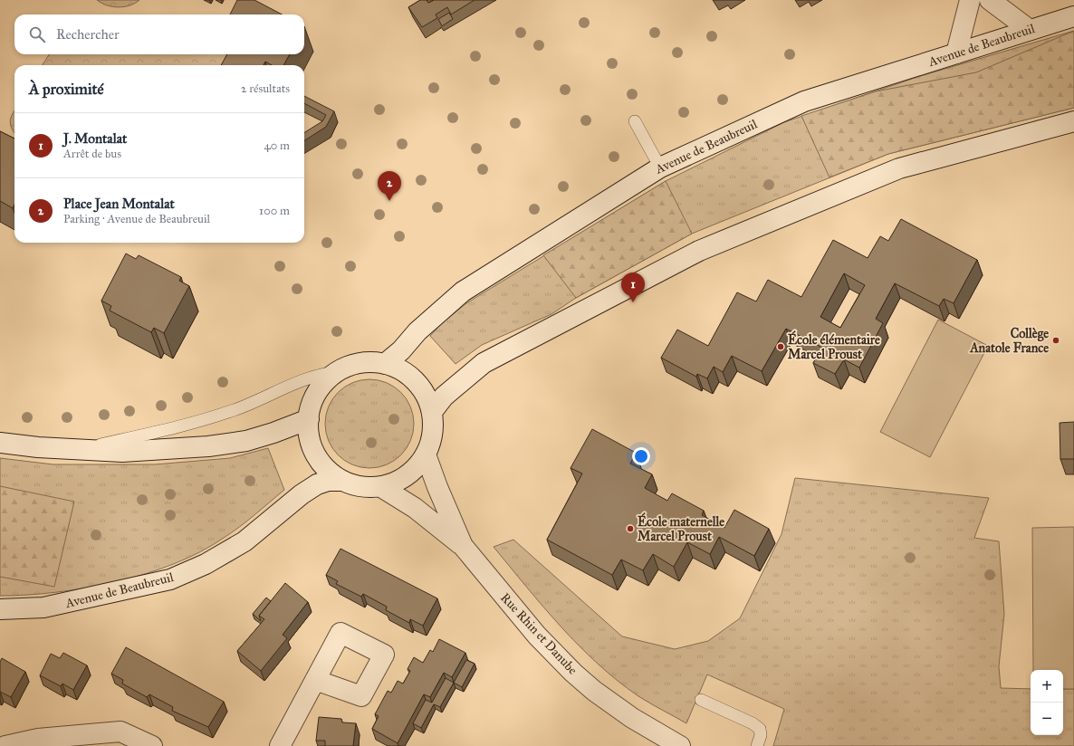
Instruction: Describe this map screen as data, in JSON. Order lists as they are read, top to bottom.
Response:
{
  "streets": {
    "main road": ["Avenue de Beaubreuil", "Rue Rhin et Danube"]
  },
  "crossings": [
    ["Avenue de Beaubreuil", "Rue Rhin et Danube"]
  ],
  "places": ["Collège Anatole France", "École élémentaire Marcel Proust", "École maternelle Marcel Proust"],
  "page": {
    "search": "Rechercher",
    "heading": ["À proximité", "2 résultats"],
    "list": [
      {
        "mark": "1",
        "name": "J. Montalat",
        "note": "Arrêt de bus",
        "value": "40 m"
      },
      {
        "mark": "2",
        "name": "Place Jean Montalat",
        "note": "Parking · Avenue de Beaubreuil",
        "value": "100 m"
      }
    ],
    "pins": ["2", "1"],
    "map_buttons": ["+", "−"]
  }
}
